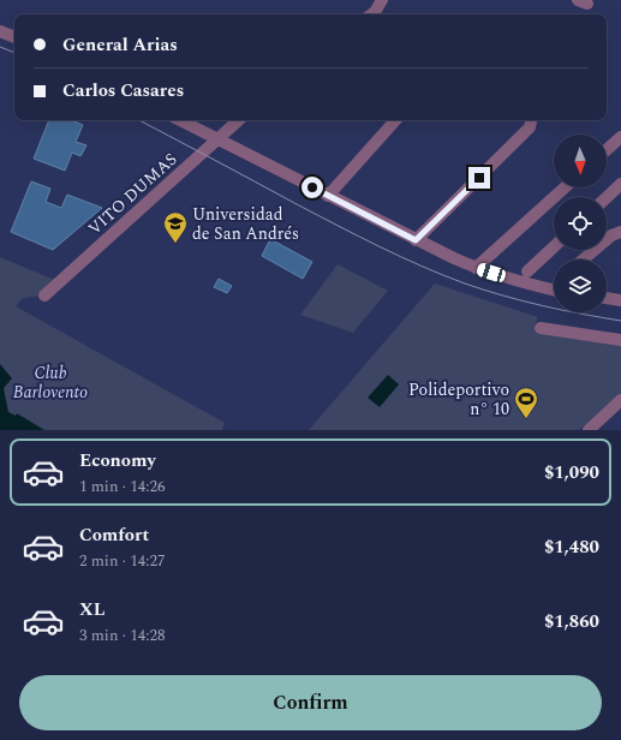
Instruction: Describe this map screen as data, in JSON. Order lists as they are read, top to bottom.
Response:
{
  "streets": {
    "street": ["VITO DUMAS"]
  },
  "parks": ["Club Barlovento"],
  "places": {
    "school or university": ["Universidad de San Andrés"],
    "sports": ["Polideportivo n° 10"]
  },
  "north": "bottom",
  "page": {
    "banner": ["General Arias", "Carlos Casares"],
    "list": [
      {
        "name": "Economy",
        "note": "1 min · 14:26",
        "value": "$1,090"
      },
      {
        "name": "Comfort",
        "note": "2 min · 14:27",
        "value": "$1,480"
      },
      {
        "name": "XL",
        "note": "3 min · 14:28",
        "value": "$1,860"
      }
    ],
    "buttons": "Confirm"
  }
}
